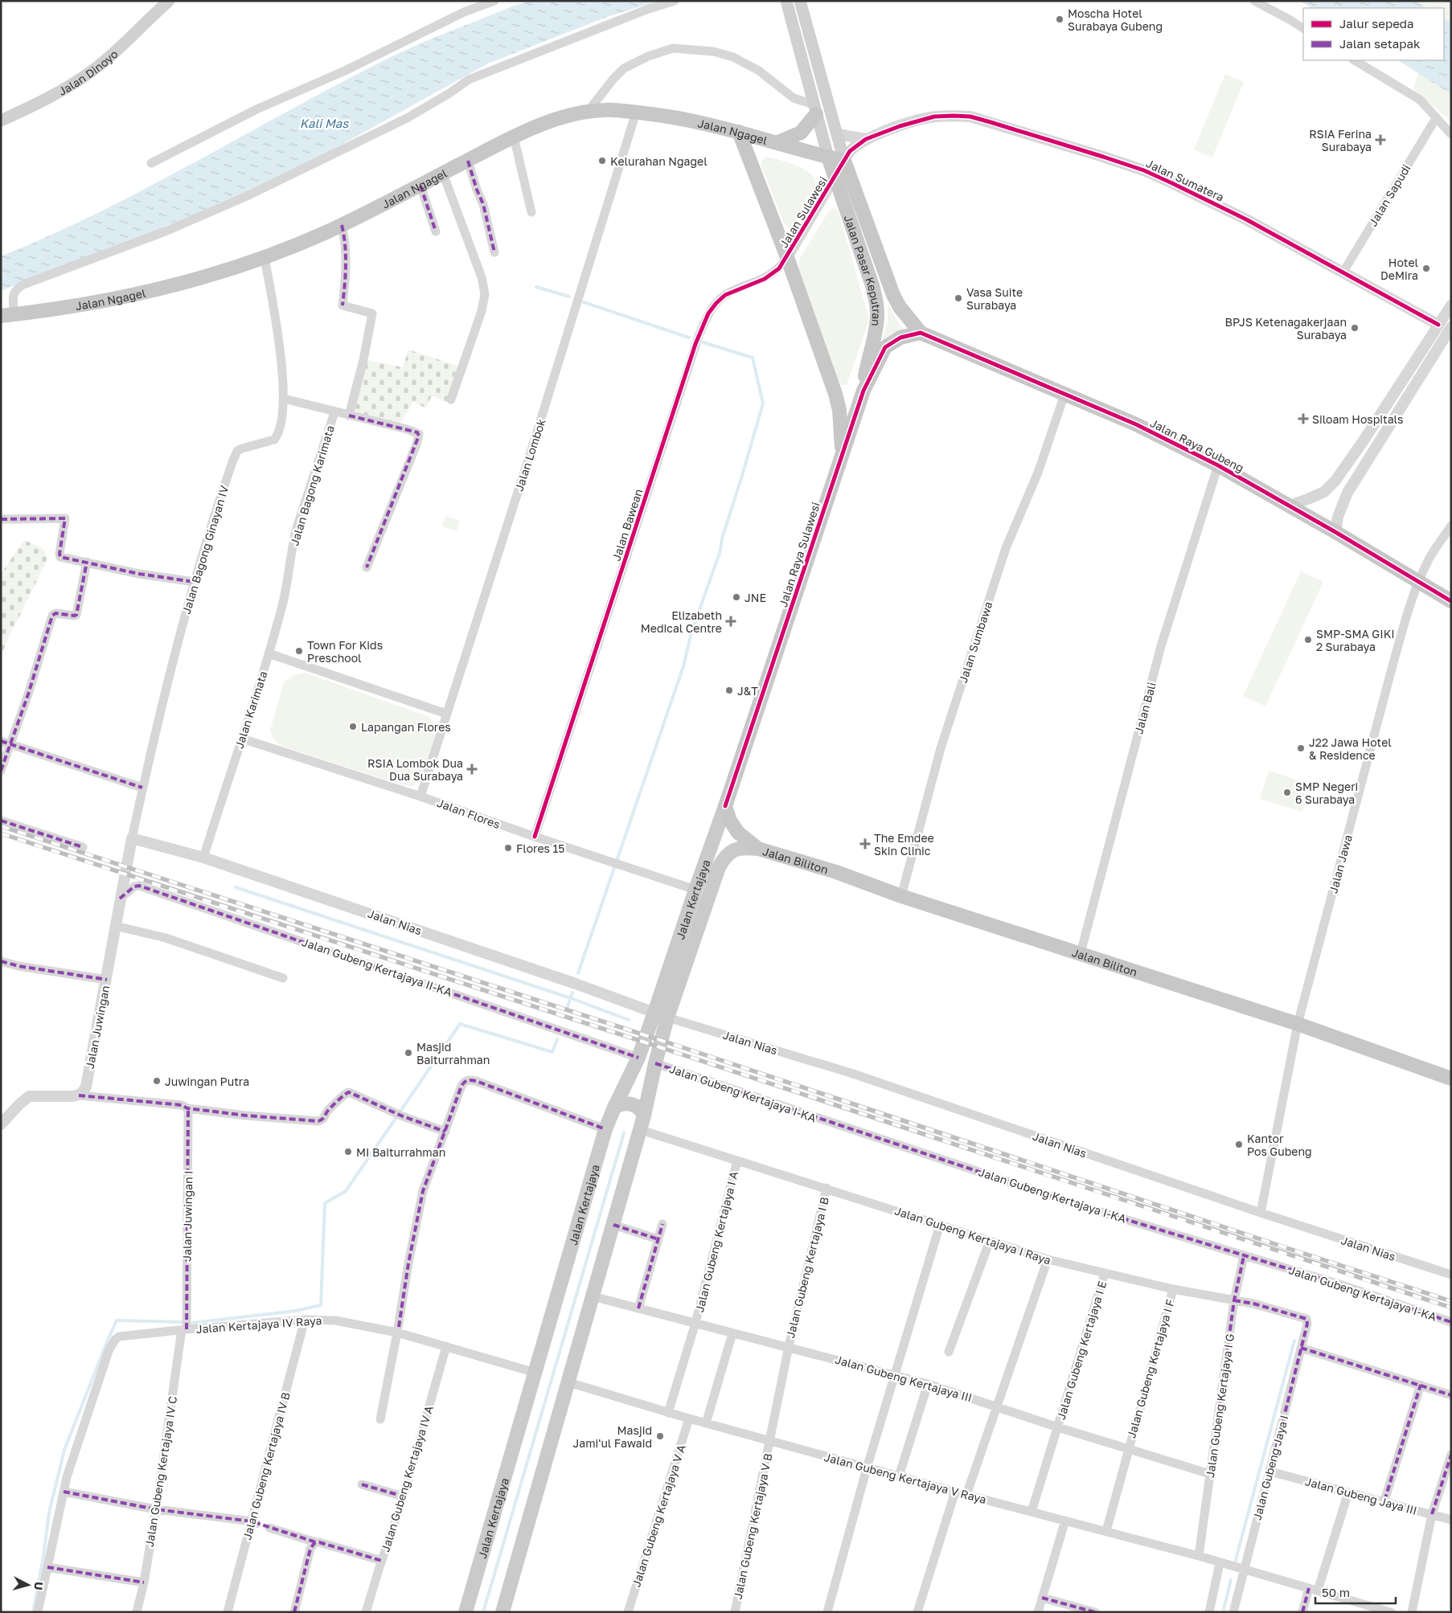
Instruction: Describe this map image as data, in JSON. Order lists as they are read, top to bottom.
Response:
{
  "streets": {
    "highway": [
      "Jalan Ngagel",
      "Jalan Sulawesi",
      "Jalan Pasar Keputran",
      "Jalan Raya Gubeng",
      "Jalan Raya Sulawesi",
      "Jalan Biliton"
    ],
    "main road": ["Jalan Dinoyo", "Jalan Kertajaya"],
    "street": [
      "Jalan Sumatera",
      "Jalan Sapudi",
      "Jalan Lombok",
      "Jalan Bagong Karimata",
      "Jalan Bawean",
      "Jalan Bagong Ginayan IV",
      "Jalan Sumbawa",
      "Jalan Bali",
      "Jalan Karimata",
      "Jalan Flores",
      "Jalan Jawa",
      "Jalan Nias",
      "Jalan Gubeng Kertajaya II-KA",
      "Jalan Juwingan",
      "Jalan Gubeng Kertajaya I-KA",
      "Jalan Juwingan I",
      "Jalan Gubeng Kertajaya I Raya",
      "Jalan Gubeng Kertajaya I A",
      "Jalan Gubeng Kertajaya I B",
      "Jalan Kertajaya IV Raya",
      "Jalan Gubeng Kertajaya I E",
      "Jalan Gubeng Kertajaya I F",
      "Jalan Gubeng Kertajaya III",
      "Jalan Gubeng Kertajaya I G",
      "Jalan Gubeng Kertajaya IV B",
      "Jalan Gubeng Jaya I",
      "Jalan Gubeng Kertajaya IV C",
      "Jalan Gubeng Kertajaya V Raya",
      "Jalan Gubeng Kertajaya IV A",
      "Jalan Gubeng Jaya III",
      "Jalan Gubeng Kertajaya V A",
      "Jalan Gubeng Kertajaya V B"
    ]
  },
  "crossings": [
    ["Jalan Ngagel", "Jalan Sulawesi"],
    ["Jalan Ngagel", "Jalan Pasar Keputran"],
    ["Jalan Ngagel", "Jalan Lombok"],
    ["Jalan Ngagel", "Jalan Bagong Ginayan IV"],
    ["Jalan Sumatera", "Jalan Sapudi"],
    ["Jalan Sumatera", "Jalan Pasar Keputran"],
    ["Jalan Sulawesi", "Jalan Pasar Keputran"],
    ["Jalan Sulawesi", "Jalan Bawean"],
    ["Jalan Sulawesi", "Jalan Raya Sulawesi"],
    ["Jalan Pasar Keputran", "Jalan Raya Gubeng"],
    ["Jalan Pasar Keputran", "Jalan Raya Sulawesi"],
    ["Jalan Raya Gubeng", "Jalan Raya Sulawesi"],
    ["Jalan Raya Gubeng", "Jalan Sumbawa"],
    ["Jalan Raya Gubeng", "Jalan Bali"],
    ["Jalan Raya Gubeng", "Jalan Jawa"],
    ["Jalan Lombok", "Jalan Flores"],
    ["Jalan Bagong Karimata", "Jalan Bagong Ginayan IV"],
    ["Jalan Bagong Karimata", "Jalan Karimata"],
    ["Jalan Bawean", "Jalan Flores"],
    ["Jalan Bagong Ginayan IV", "Jalan Nias"],
    ["Jalan Bagong Ginayan IV", "Jalan Juwingan"],
    ["Jalan Raya Sulawesi", "Jalan Kertajaya"],
    ["Jalan Sumbawa", "Jalan Biliton"],
    ["Jalan Bali", "Jalan Biliton"],
    ["Jalan Karimata", "Jalan Flores"],
    ["Jalan Karimata", "Jalan Nias"],
    ["Jalan Flores", "Jalan Kertajaya"],
    ["Jalan Biliton", "Jalan Jawa"],
    ["Jalan Biliton", "Jalan Kertajaya"],
    ["Jalan Jawa", "Jalan Nias"],
    ["Jalan Kertajaya", "Jalan Nias"],
    ["Jalan Kertajaya", "Jalan Gubeng Kertajaya II-KA"],
    ["Jalan Kertajaya", "Jalan Gubeng Kertajaya I-KA"],
    ["Jalan Kertajaya", "Jalan Gubeng Kertajaya I Raya"],
    ["Jalan Kertajaya", "Jalan Kertajaya IV Raya"],
    ["Jalan Kertajaya", "Jalan Gubeng Kertajaya III"],
    ["Jalan Kertajaya", "Jalan Gubeng Kertajaya V Raya"],
    ["Jalan Gubeng Kertajaya II-KA", "Jalan Juwingan"],
    ["Jalan Gubeng Kertajaya I-KA", "Jalan Gubeng Kertajaya I G"],
    ["Jalan Juwingan I", "Jalan Kertajaya IV Raya"],
    ["Jalan Juwingan I", "Jalan Gubeng Kertajaya IV C"],
    ["Jalan Gubeng Kertajaya I Raya", "Jalan Gubeng Kertajaya I A"],
    ["Jalan Gubeng Kertajaya I Raya", "Jalan Gubeng Kertajaya I B"],
    ["Jalan Gubeng Kertajaya I Raya", "Jalan Gubeng Kertajaya I E"],
    ["Jalan Gubeng Kertajaya I Raya", "Jalan Gubeng Kertajaya I F"],
    ["Jalan Gubeng Kertajaya I Raya", "Jalan Gubeng Kertajaya I G"],
    ["Jalan Gubeng Kertajaya I Raya", "Jalan Gubeng Jaya I"],
    ["Jalan Gubeng Kertajaya I A", "Jalan Gubeng Kertajaya III"],
    ["Jalan Gubeng Kertajaya I A", "Jalan Gubeng Kertajaya V Raya"],
    ["Jalan Gubeng Kertajaya I B", "Jalan Gubeng Kertajaya III"],
    ["Jalan Gubeng Kertajaya I B", "Jalan Gubeng Kertajaya V Raya"],
    ["Jalan Gubeng Kertajaya I B", "Jalan Gubeng Kertajaya V B"],
    ["Jalan Kertajaya IV Raya", "Jalan Gubeng Kertajaya IV B"],
    ["Jalan Kertajaya IV Raya", "Jalan Gubeng Kertajaya IV C"],
    ["Jalan Kertajaya IV Raya", "Jalan Gubeng Kertajaya IV A"],
    ["Jalan Gubeng Kertajaya I E", "Jalan Gubeng Kertajaya III"],
    ["Jalan Gubeng Kertajaya I E", "Jalan Gubeng Kertajaya V Raya"],
    ["Jalan Gubeng Kertajaya I F", "Jalan Gubeng Kertajaya III"],
    ["Jalan Gubeng Kertajaya I F", "Jalan Gubeng Kertajaya V Raya"],
    ["Jalan Gubeng Kertajaya III", "Jalan Gubeng Kertajaya I G"],
    ["Jalan Gubeng Kertajaya I G", "Jalan Gubeng Kertajaya V Raya"],
    ["Jalan Gubeng Jaya I", "Jalan Gubeng Kertajaya V Raya"],
    ["Jalan Gubeng Jaya I", "Jalan Gubeng Jaya III"],
    ["Jalan Gubeng Kertajaya V Raya", "Jalan Gubeng Kertajaya V A"],
    ["Jalan Gubeng Kertajaya V Raya", "Jalan Gubeng Kertajaya V B"]
  ],
  "water": ["Kali Mas"],
  "places": {
    "other": [
      "Moscha Hotel Surabaya Gubeng",
      "Kelurahan Ngagel",
      "Hotel DeMira",
      "Vasa Suite Surabaya",
      "BPJS Ketenagakerjaan Surabaya",
      "JNE",
      "SMP-SMA GIKI 2 Surabaya",
      "Town For Kids Preschool",
      "J&T",
      "Lapangan Flores",
      "J22 Jawa Hotel & Residence",
      "SMP Negeri 6 Surabaya",
      "Flores 15",
      "Masjid Baiturrahman",
      "Juwingan Putra",
      "Kantor Pos Gubeng",
      "MI Baiturrahman",
      "Masjid Jami'ul Fawaid"
    ],
    "health": [
      "RSIA Ferina Surabaya",
      "Siloam Hospitals",
      "Elizabeth Medical Centre",
      "RSIA Lombok Dua Dua Surabaya",
      "The Emdee Skin Clinic"
    ]
  },
  "legend": ["Jalur sepeda", "Jalan setapak"],
  "scale_bar": "50 m",
  "north": "right"
}
